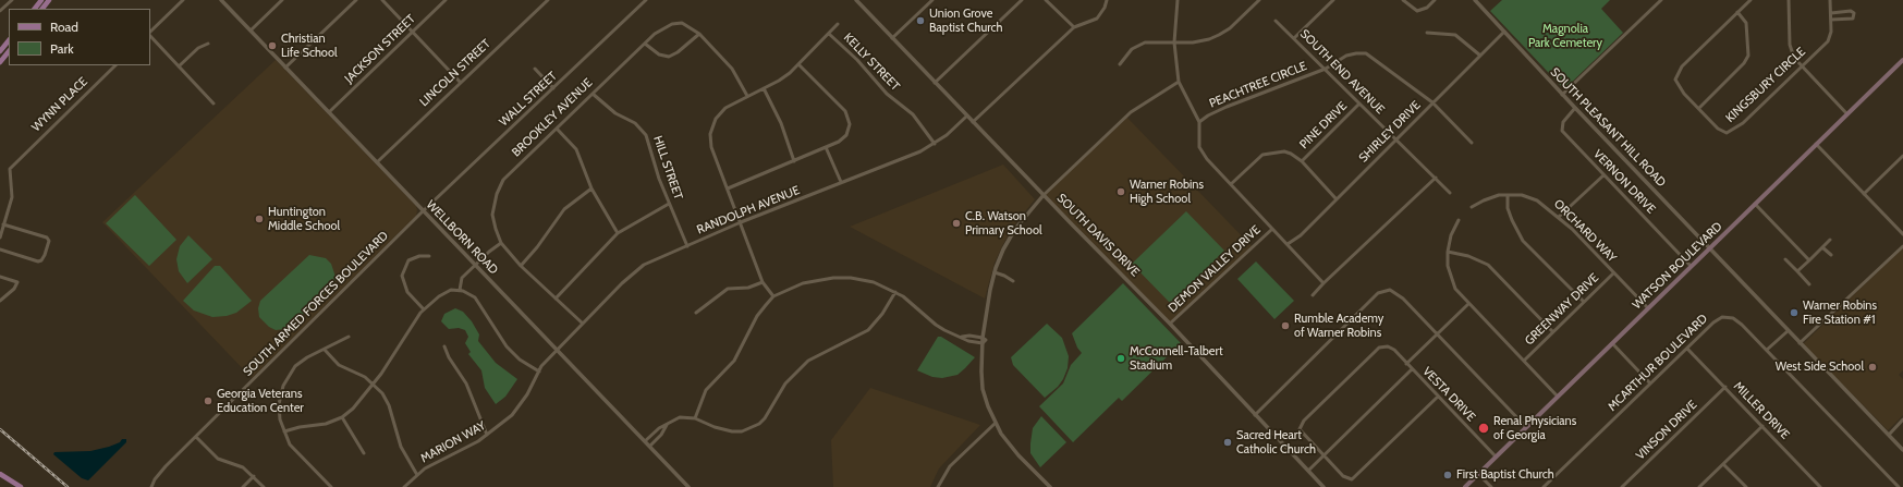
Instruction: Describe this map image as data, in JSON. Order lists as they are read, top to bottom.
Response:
{
  "streets": {
    "main road": ["WATSON BOULEVARD"],
    "street": [
      "JACKSON STREET",
      "KELLY STREET",
      "SOUTH END AVENUE",
      "LINCOLN STREET",
      "PEACHTREE CIRCLE",
      "KINGSBURY CIRCLE",
      "WALL STREET",
      "WYNN PLACE",
      "BROOKLEY AVENUE",
      "PINE DRIVE",
      "SOUTH PLEASANT HILL ROAD",
      "SHIRLEY DRIVE",
      "HILL STREET",
      "VERNON DRIVE",
      "RANDOLPH AVENUE",
      "ORCHARD WAY",
      "SOUTH DAVIS DRIVE",
      "WELLBORN ROAD",
      "DEMON VALLEY DRIVE",
      "SOUTH ARMED FORCES BOULEVARD",
      "GREENWAY DRIVE",
      "MCARTHUR BOULEVARD",
      "VESTA DRIVE",
      "MILLER DRIVE",
      "VINSON DRIVE",
      "MARION WAY"
    ]
  },
  "crossings": [
    ["JACKSON STREET", "WELLBORN ROAD"],
    ["KELLY STREET", "RANDOLPH AVENUE"],
    ["SOUTH END AVENUE", "PEACHTREE CIRCLE"],
    ["SOUTH END AVENUE", "PINE DRIVE"],
    ["SOUTH END AVENUE", "SHIRLEY DRIVE"],
    ["LINCOLN STREET", "WELLBORN ROAD"],
    ["PEACHTREE CIRCLE", "SHIRLEY DRIVE"],
    ["PEACHTREE CIRCLE", "DEMON VALLEY DRIVE"],
    ["WALL STREET", "WELLBORN ROAD"],
    ["WALL STREET", "SOUTH ARMED FORCES BOULEVARD"],
    ["BROOKLEY AVENUE", "HILL STREET"],
    ["BROOKLEY AVENUE", "RANDOLPH AVENUE"],
    ["SOUTH PLEASANT HILL ROAD", "SHIRLEY DRIVE"],
    ["SOUTH PLEASANT HILL ROAD", "VERNON DRIVE"],
    ["SOUTH PLEASANT HILL ROAD", "WATSON BOULEVARD"],
    ["HILL STREET", "RANDOLPH AVENUE"],
    ["VERNON DRIVE", "WATSON BOULEVARD"],
    ["RANDOLPH AVENUE", "SOUTH DAVIS DRIVE"],
    ["RANDOLPH AVENUE", "WELLBORN ROAD"],
    ["RANDOLPH AVENUE", "MARION WAY"],
    ["ORCHARD WAY", "WATSON BOULEVARD"],
    ["ORCHARD WAY", "GREENWAY DRIVE"],
    ["SOUTH DAVIS DRIVE", "DEMON VALLEY DRIVE"],
    ["WELLBORN ROAD", "SOUTH ARMED FORCES BOULEVARD"],
    ["WELLBORN ROAD", "MARION WAY"],
    ["WATSON BOULEVARD", "VESTA DRIVE"],
    ["MCARTHUR BOULEVARD", "MILLER DRIVE"],
    ["MILLER DRIVE", "VINSON DRIVE"]
  ],
  "parks": ["Magnolia Park Cemetery"],
  "places": [
    "Union Grove Baptist Church",
    "Christian Life School",
    "Warner Robins High School",
    "Huntington Middle School",
    "C.B. Watson Primary School",
    "Warner Robins Fire Station #1",
    "Rumble Academy of Warner Robins",
    "McConnell-Talbert Stadium",
    "West Side School",
    "Georgia Veterans Education Center",
    "Renal Physicians of Georgia",
    "Sacred Heart Catholic Church",
    "First Baptist Church"
  ],
  "legend": ["Road", "Park"]
}
